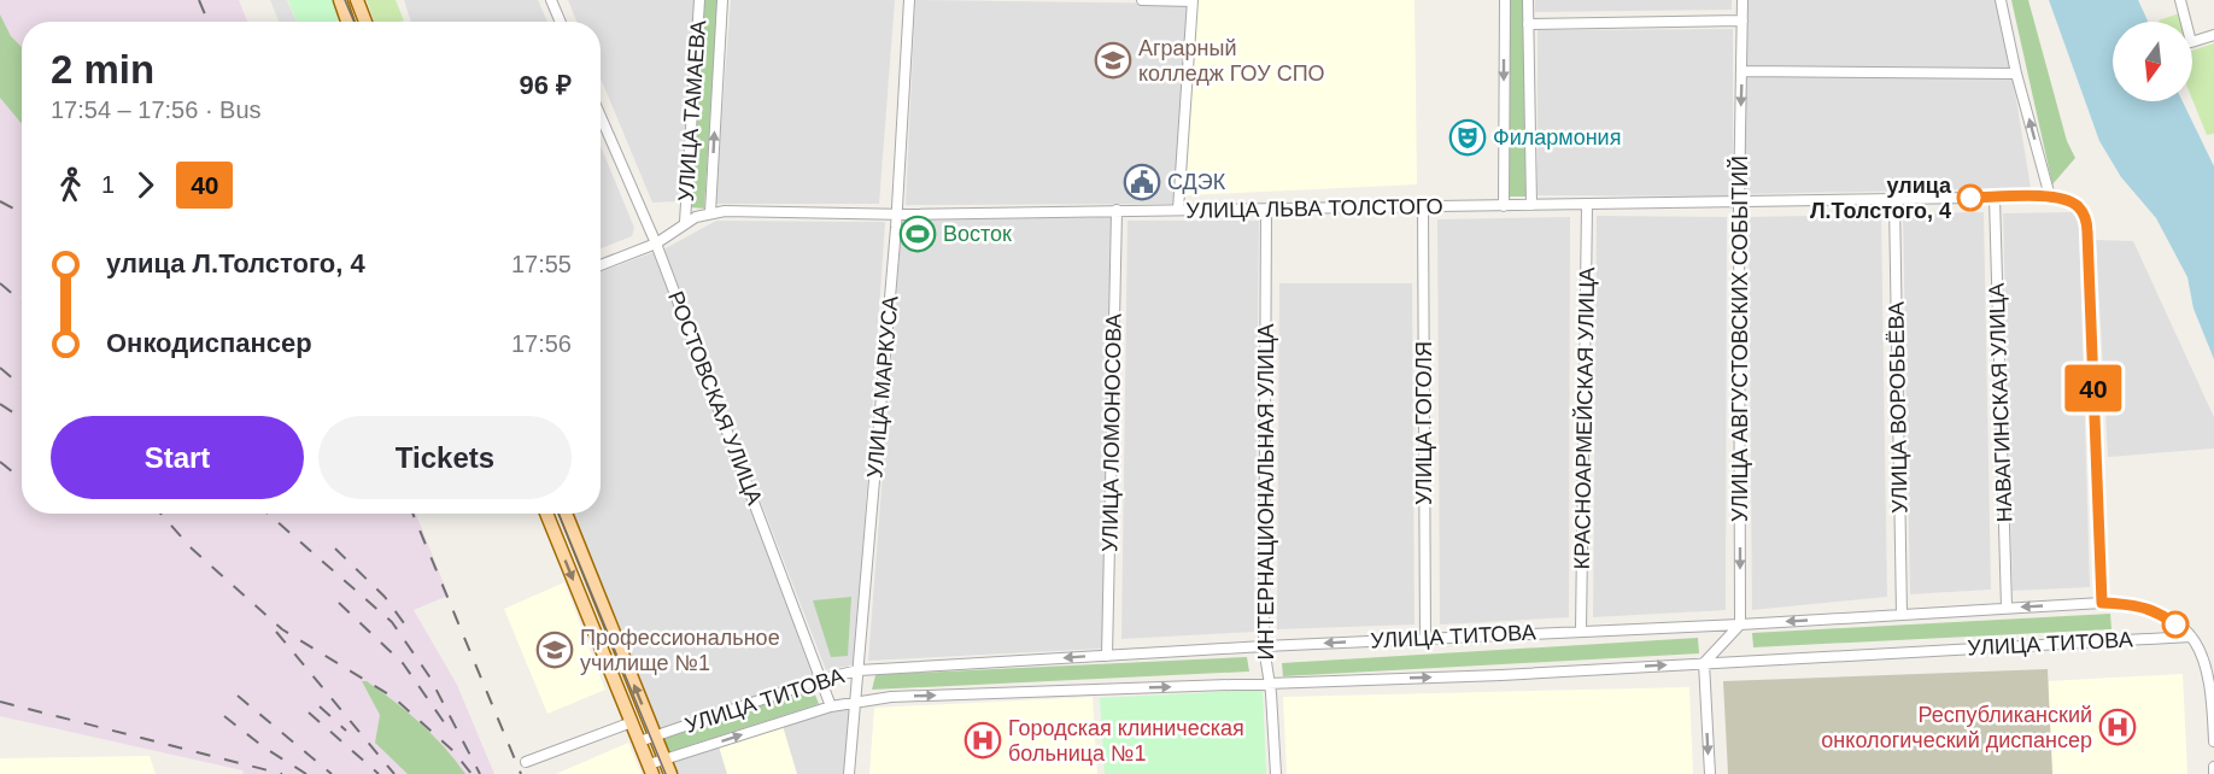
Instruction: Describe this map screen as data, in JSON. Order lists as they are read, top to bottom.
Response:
{
  "streets": {
    "street": [
      "УЛИЦА ТАМАЕВА",
      "УЛИЦА ЛЬВА ТОЛСТОГО",
      "УЛИЦА АВГУСТОВСКИХ СОБЫТИЙ",
      "УЛИЦА МАРКУСА",
      "РОСТОВСКАЯ УЛИЦА",
      "НАВАГИНСКАЯ УЛИЦА",
      "УЛИЦА ВОРОБЬЁВА",
      "КРАСНОАРМЕЙСКАЯ УЛИЦА",
      "УЛИЦА ГОГОЛЯ",
      "УЛИЦА ЛОМОНОСОВА",
      "ИНТЕРНАЦИОНАЛЬНАЯ УЛИЦА",
      "УЛИЦА ТИТОВА"
    ]
  },
  "crossings": [
    ["УЛИЦА ТАМАЕВА", "УЛИЦА ЛЬВА ТОЛСТОГО"],
    ["УЛИЦА ЛЬВА ТОЛСТОГО", "УЛИЦА АВГУСТОВСКИХ СОБЫТИЙ"],
    ["УЛИЦА ЛЬВА ТОЛСТОГО", "УЛИЦА МАРКУСА"],
    ["УЛИЦА ЛЬВА ТОЛСТОГО", "РОСТОВСКАЯ УЛИЦА"],
    ["УЛИЦА ЛЬВА ТОЛСТОГО", "НАВАГИНСКАЯ УЛИЦА"],
    ["УЛИЦА ЛЬВА ТОЛСТОГО", "УЛИЦА ВОРОБЬЁВА"],
    ["УЛИЦА ЛЬВА ТОЛСТОГО", "КРАСНОАРМЕЙСКАЯ УЛИЦА"],
    ["УЛИЦА ЛЬВА ТОЛСТОГО", "УЛИЦА ГОГОЛЯ"],
    ["УЛИЦА ЛЬВА ТОЛСТОГО", "УЛИЦА ЛОМОНОСОВА"],
    ["УЛИЦА ЛЬВА ТОЛСТОГО", "ИНТЕРНАЦИОНАЛЬНАЯ УЛИЦА"],
    ["УЛИЦА АВГУСТОВСКИХ СОБЫТИЙ", "УЛИЦА ТИТОВА"],
    ["УЛИЦА МАРКУСА", "УЛИЦА ТИТОВА"],
    ["РОСТОВСКАЯ УЛИЦА", "УЛИЦА ТИТОВА"],
    ["НАВАГИНСКАЯ УЛИЦА", "УЛИЦА ТИТОВА"],
    ["УЛИЦА ВОРОБЬЁВА", "УЛИЦА ТИТОВА"],
    ["КРАСНОАРМЕЙСКАЯ УЛИЦА", "УЛИЦА ТИТОВА"],
    ["УЛИЦА ГОГОЛЯ", "УЛИЦА ТИТОВА"],
    ["УЛИЦА ЛОМОНОСОВА", "УЛИЦА ТИТОВА"],
    ["ИНТЕРНАЦИОНАЛЬНАЯ УЛИЦА", "УЛИЦА ТИТОВА"]
  ],
  "one_way": ["УЛИЦА АВГУСТОВСКИХ СОБЫТИЙ"],
  "places": {
    "school or university": ["Аграрный колледж ГОУ СПО", "Профессиональное училище №1"],
    "theatre": ["Филармония"],
    "public building": ["СДЭК"],
    "other": ["улица Л.Толстого, 4"],
    "sports": ["Восток"],
    "hospital": ["Республиканский онкологический диспансер", "Городская клиническая больница №1"]
  },
  "lines": ["bus line 40"],
  "north": "bottom",
  "page": {
    "on_map": "40",
    "heading": ["2 min", "17:54 – 17:56 · Bus", "96 ₽"],
    "legs": ["1", "40"],
    "list": [
      {
        "name": "улица Л.Толстого, 4",
        "value": "17:55"
      },
      {
        "name": "Онкодиспансер",
        "value": "17:56"
      }
    ],
    "buttons": ["Start", "Tickets"]
  }
}
